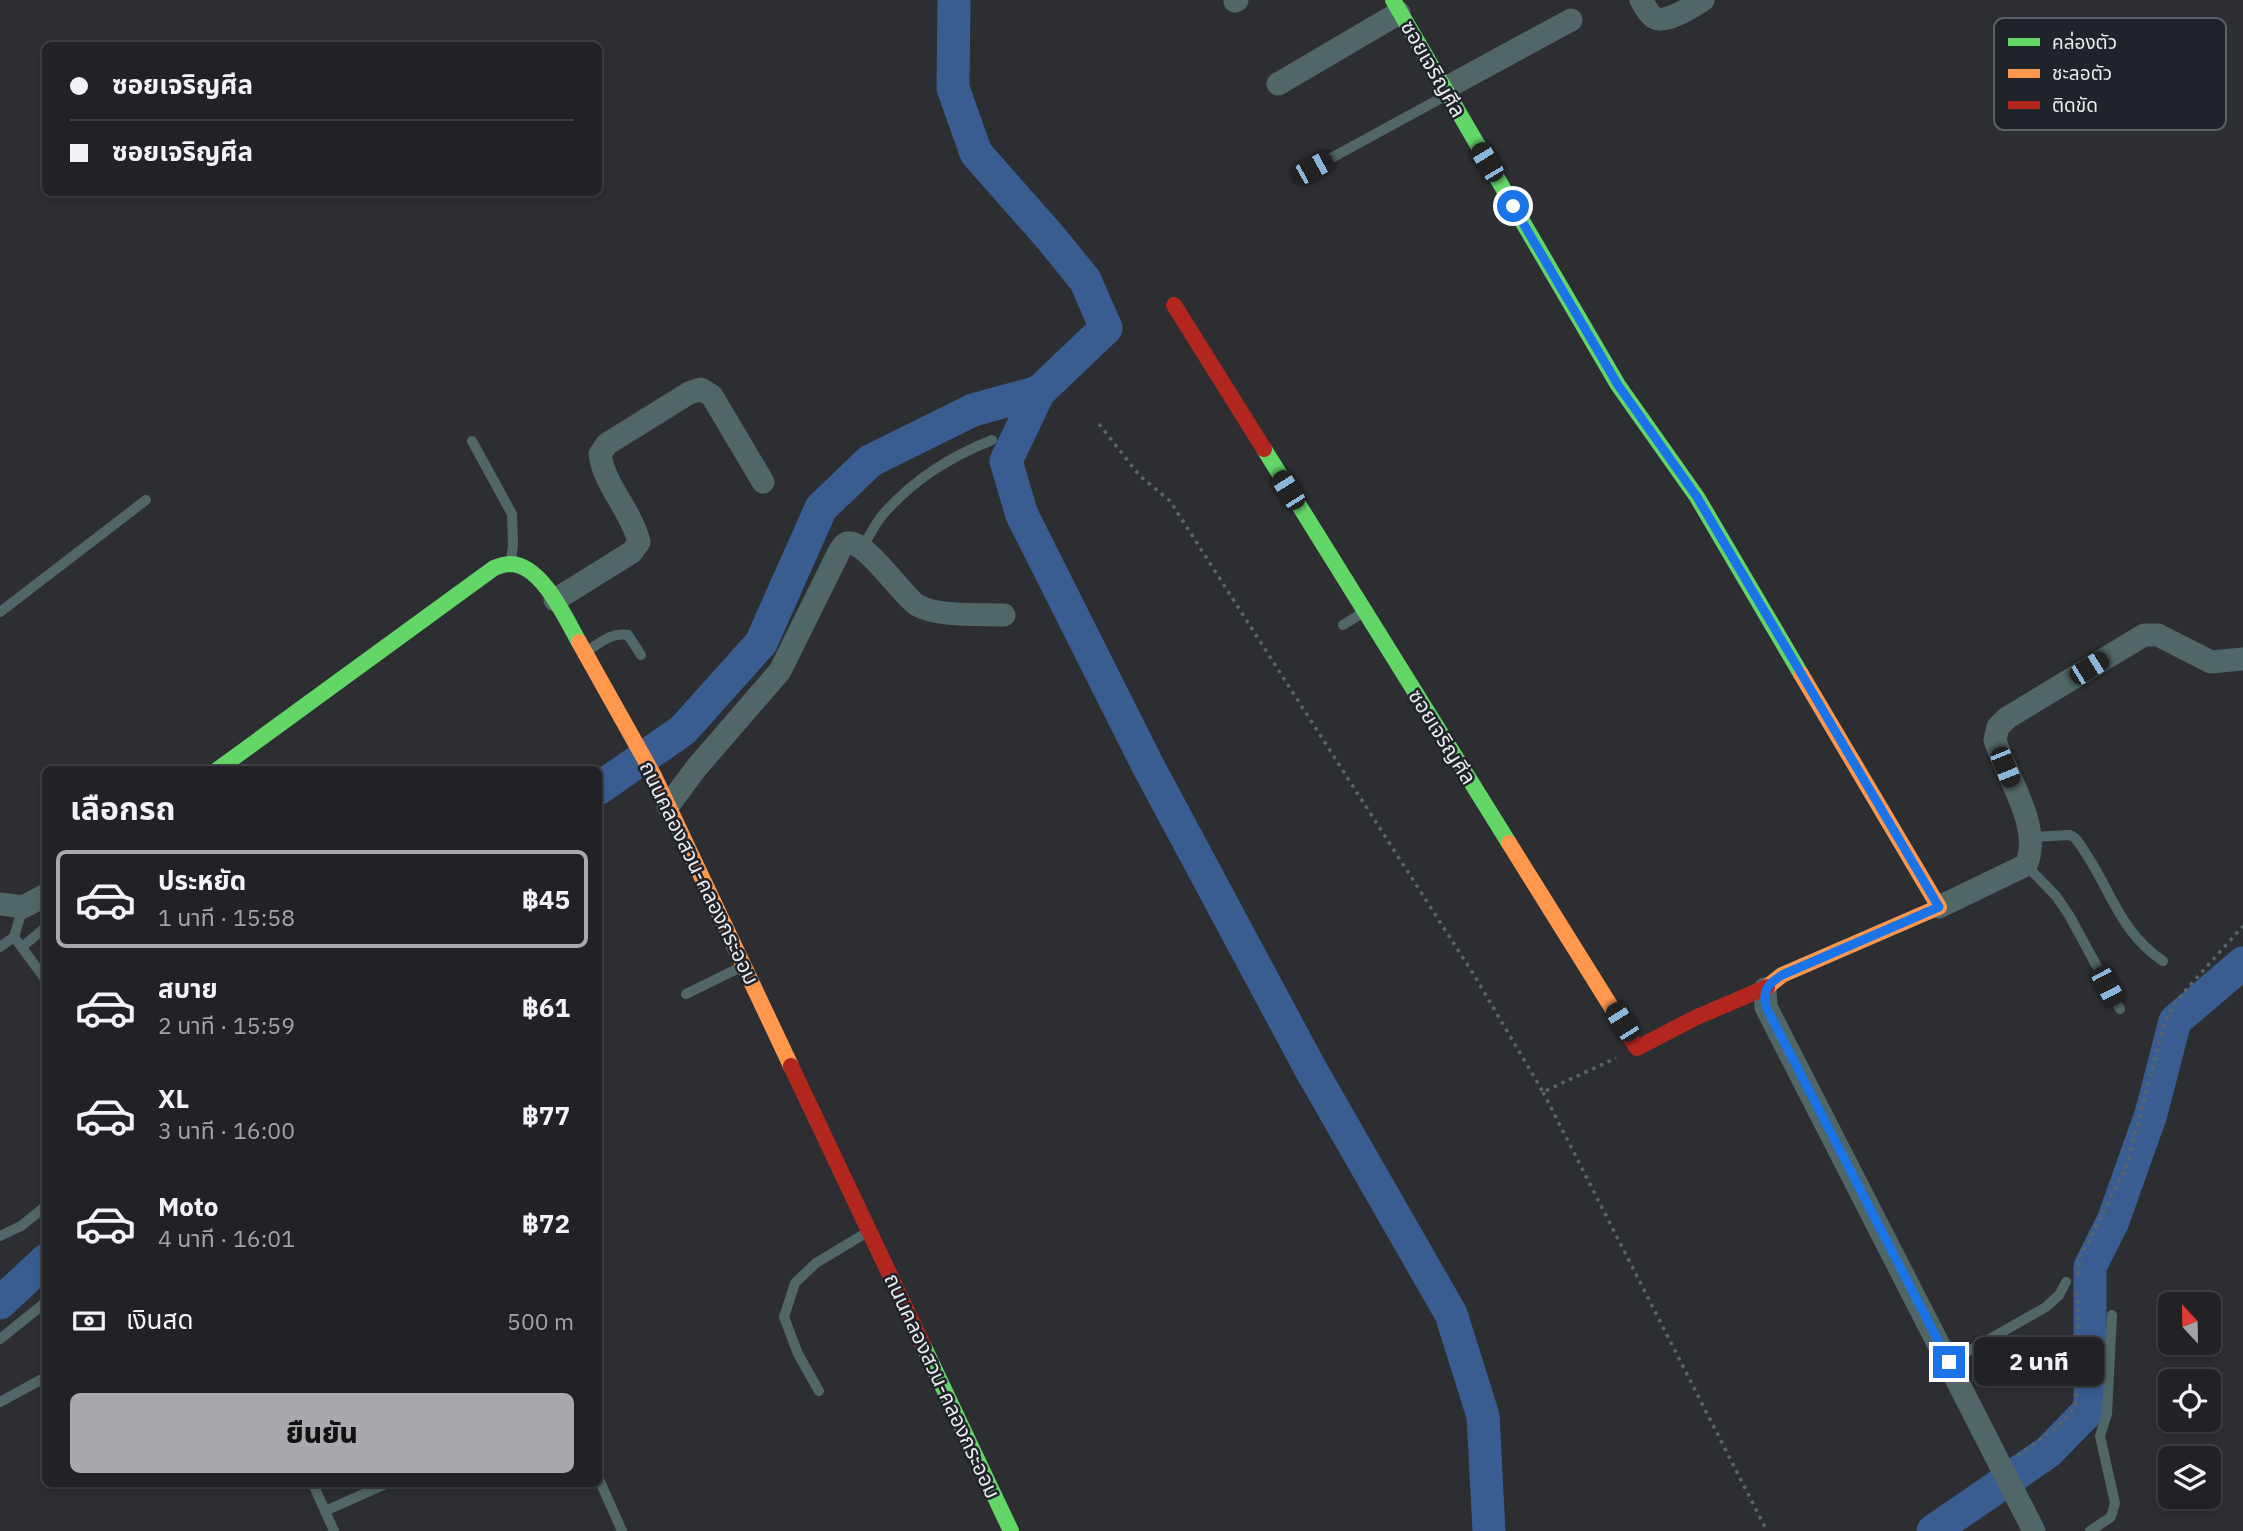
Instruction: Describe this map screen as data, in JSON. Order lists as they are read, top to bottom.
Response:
{
  "streets": {
    "street": ["ซอยเจริญศีล", "ถนนคลองสวน-คลองกระออม"]
  },
  "legend": ["คล่องตัว", "ชะลอตัว", "ติดขัด"],
  "north": "top",
  "page": {
    "banner": ["ซอยเจริญศีล", "ซอยเจริญศีล"],
    "heading": "เลือกรถ",
    "list": [
      {
        "name": "ประหยัด",
        "note": "1 นาที · 15:58",
        "value": "฿45"
      },
      {
        "name": "สบาย",
        "note": "2 นาที · 15:59",
        "value": "฿61"
      },
      {
        "name": "XL",
        "note": "3 นาที · 16:00",
        "value": "฿77"
      },
      {
        "name": "Moto",
        "note": "4 นาที · 16:01",
        "value": "฿72"
      }
    ],
    "pay": ["เงินสด", "500 m"],
    "bubble": "2 นาที",
    "buttons": "ยืนยัน"
  }
}
